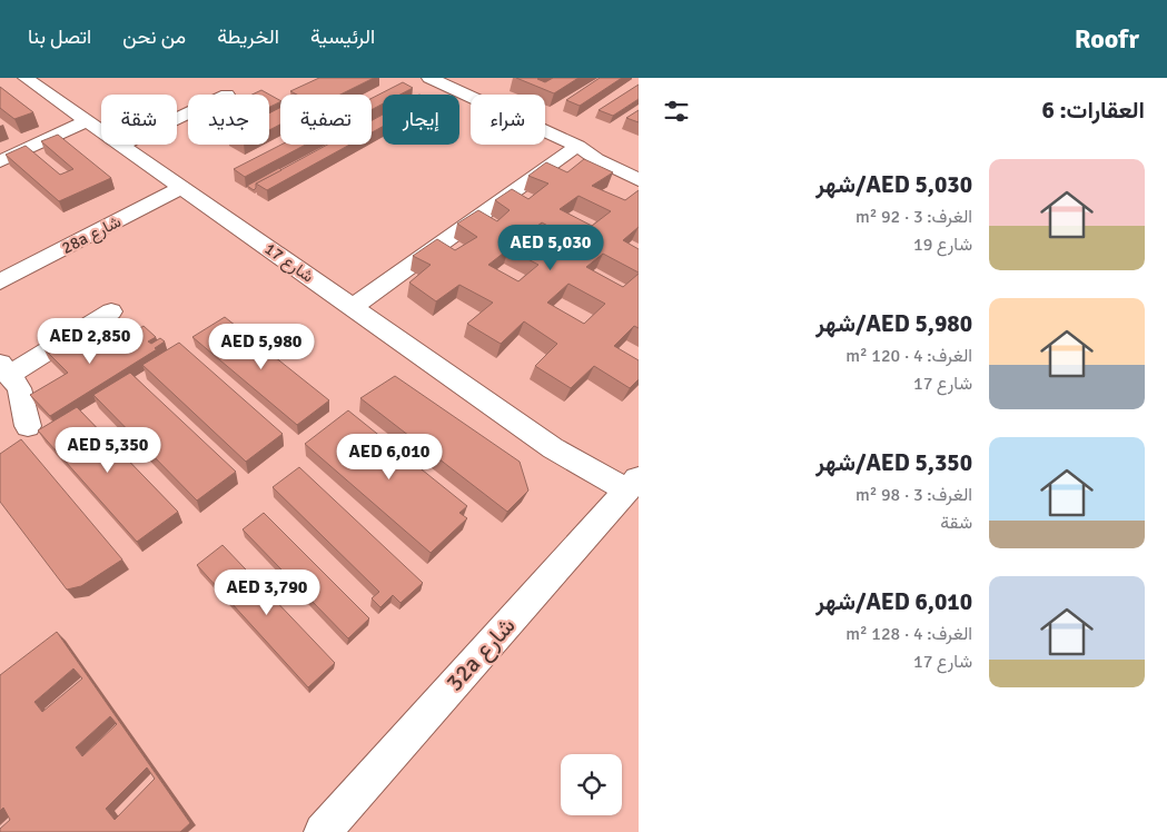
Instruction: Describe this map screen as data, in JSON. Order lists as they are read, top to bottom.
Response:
{
  "streets": {
    "street": ["28a شارع", "شارع 17", "32a شارع"]
  },
  "crossings": [
    ["28a شارع", "شارع 17"],
    ["شارع 17", "32a شارع"]
  ],
  "page": {
    "header": "Roofr",
    "nav": [
      "الرئيسية",
      "الخريطة",
      "من نحن",
      "اتصل بنا"
    ],
    "heading": "العقارات: 6",
    "chip": [
      "شراء",
      "إيجار",
      "تصفية",
      "جديد",
      "شقة"
    ],
    "list": [
      {
        "name": "AED 5,030/شهر",
        "note": "الغرف: 3 · 92 m² · شارع 19"
      },
      {
        "name": "AED 5,980/شهر",
        "note": "الغرف: 4 · 120 m² · شارع 17"
      },
      {
        "name": "AED 5,350/شهر",
        "note": "الغرف: 3 · 98 m² · شقة"
      },
      {
        "name": "AED 6,010/شهر",
        "note": "الغرف: 4 · 128 m² · شارع 17"
      }
    ],
    "price": [
      "AED 5,030",
      "AED 2,850",
      "AED 5,980",
      "AED 5,350",
      "AED 6,010",
      "AED 3,790"
    ]
  }
}
